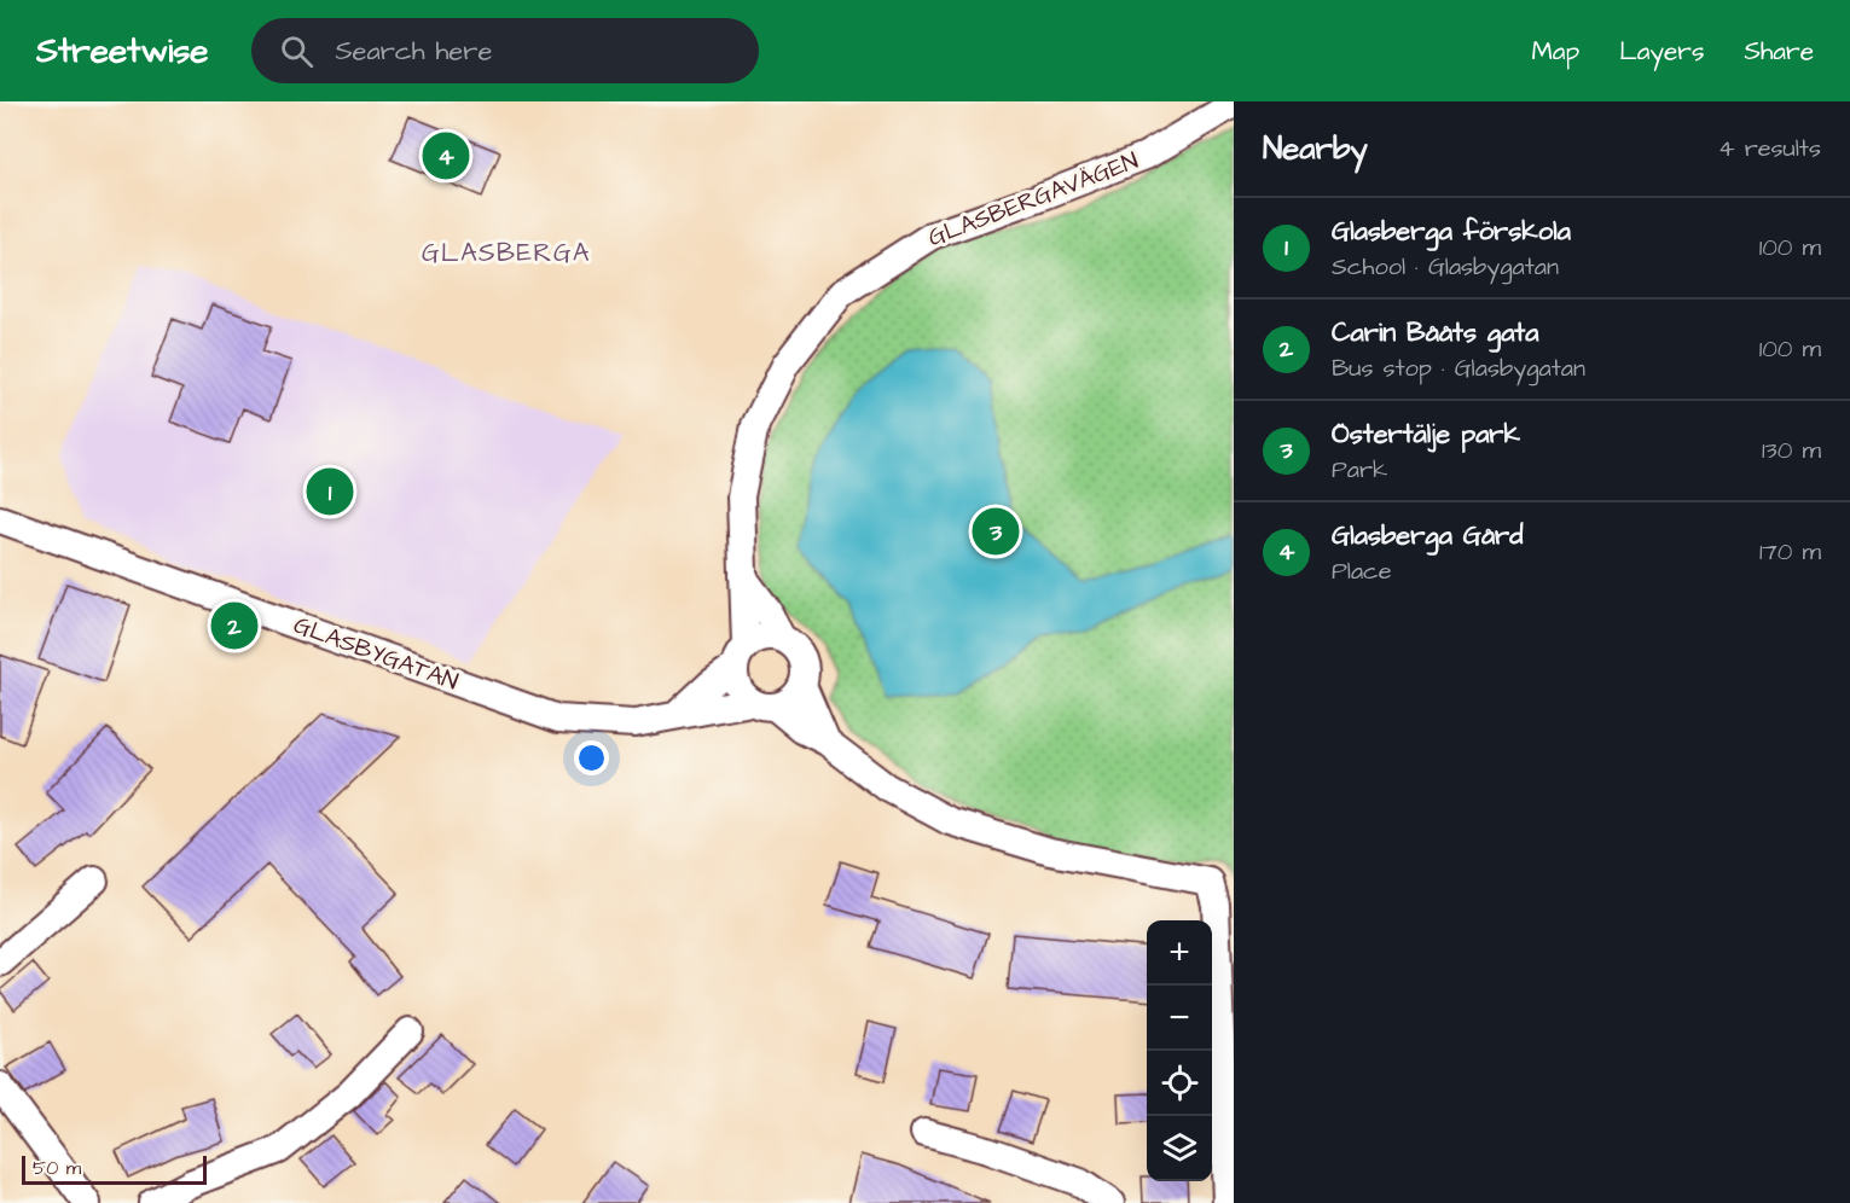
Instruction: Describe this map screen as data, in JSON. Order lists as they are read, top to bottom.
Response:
{
  "streets": {
    "street": ["GLASBERGAVÄGEN", "GLASBYGATAN"]
  },
  "crossings": [
    ["GLASBERGAVÄGEN", "GLASBYGATAN"]
  ],
  "districts": ["GLASBERGA"],
  "scale_bar": "50 m",
  "page": {
    "header": "Streetwise",
    "search": "Search here",
    "nav": ["Map", "Layers", "Share"],
    "heading": ["Nearby", "4 results"],
    "pins": [
      "4",
      "1",
      "3",
      "2"
    ],
    "list": [
      {
        "mark": "1",
        "name": "Glasberga förskola",
        "note": "School · Glasbygatan",
        "value": "100 m"
      },
      {
        "mark": "2",
        "name": "Carin Bååts gata",
        "note": "Bus stop · Glasbygatan",
        "value": "100 m"
      },
      {
        "mark": "3",
        "name": "Östertälje park",
        "note": "Park",
        "value": "130 m"
      },
      {
        "mark": "4",
        "name": "Glasberga Gård",
        "note": "Place",
        "value": "170 m"
      }
    ],
    "map_buttons": ["+", "−"],
    "scale": "50 m"
  }
}
